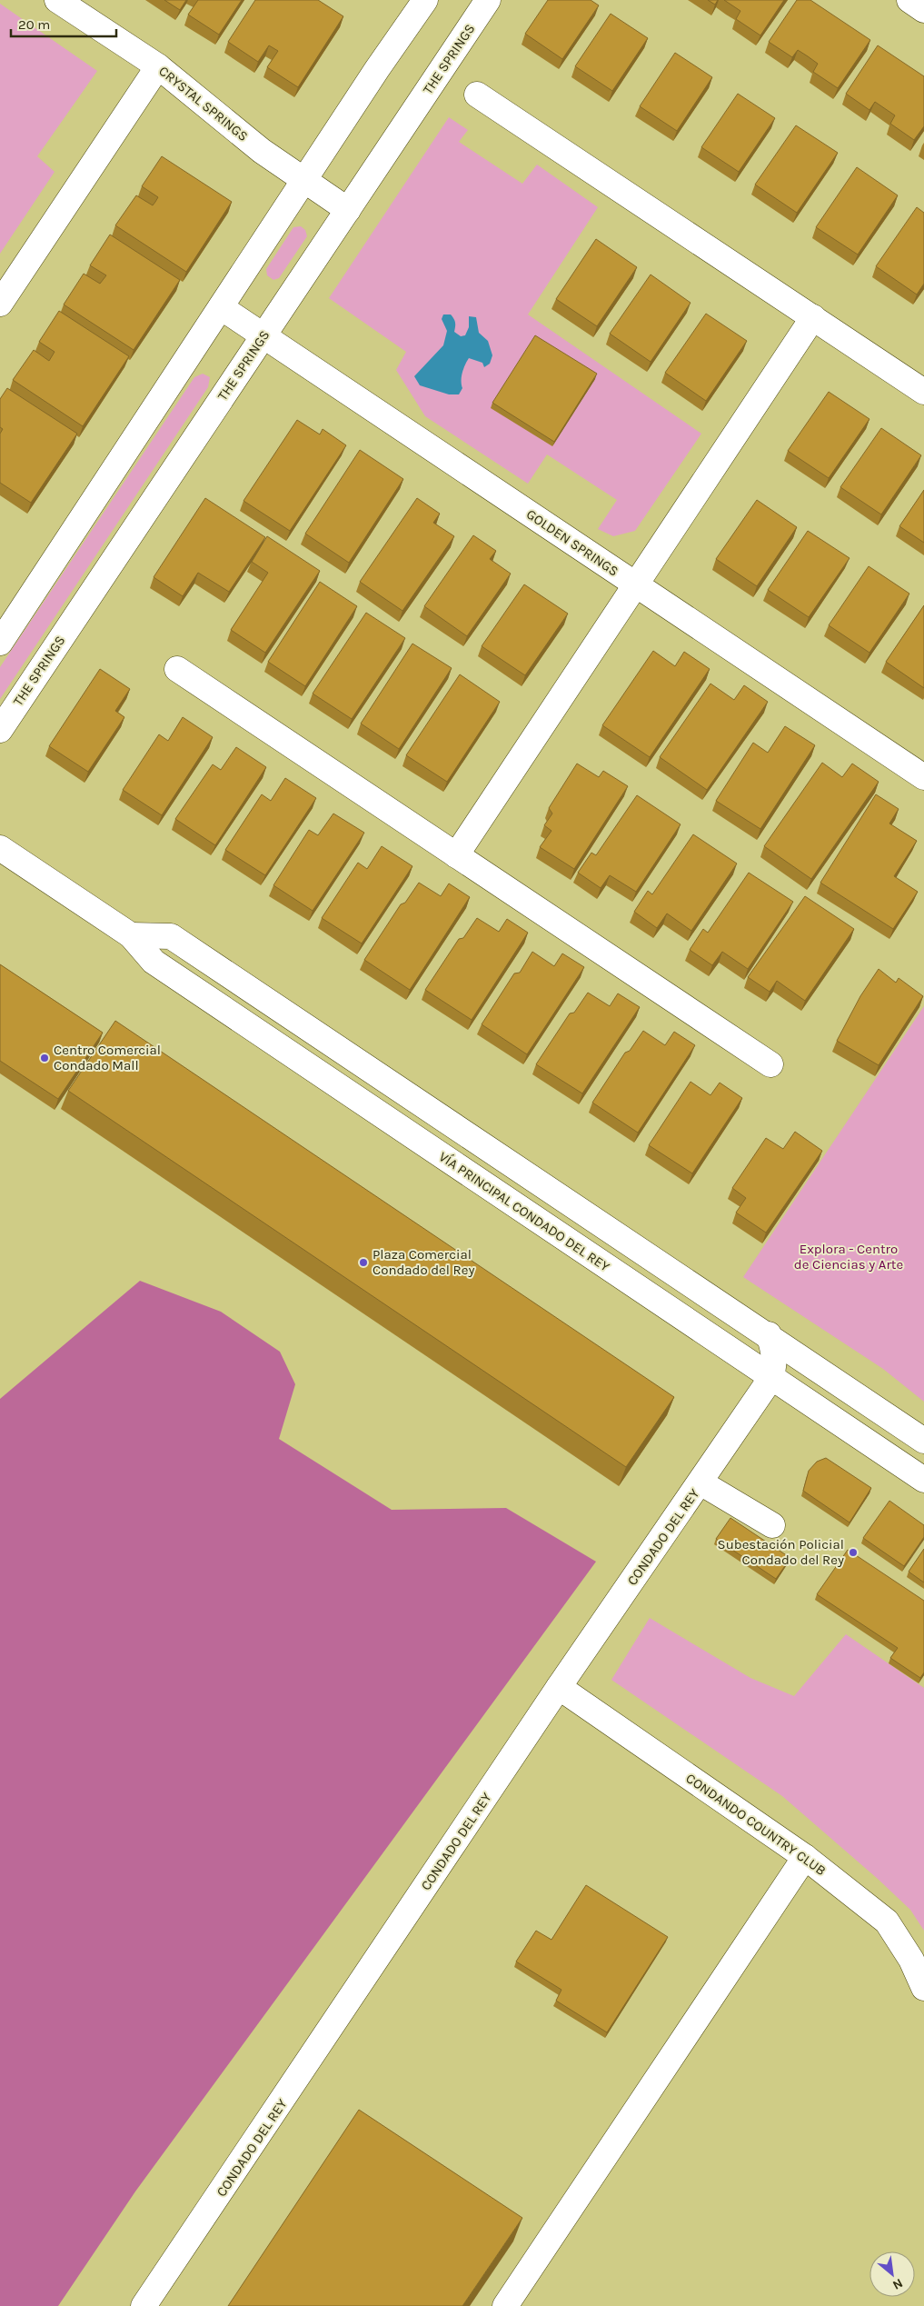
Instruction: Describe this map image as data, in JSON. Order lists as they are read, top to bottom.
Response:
{
  "streets": {
    "street": [
      "THE SPRINGS",
      "CRYSTAL SPRINGS",
      "GOLDEN SPRINGS",
      "VÍA PRINCIPAL CONDADO DEL REY",
      "CONDADO DEL REY",
      "CONDANDO COUNTRY CLUB"
    ]
  },
  "crossings": [
    ["THE SPRINGS", "CRYSTAL SPRINGS"],
    ["THE SPRINGS", "GOLDEN SPRINGS"],
    ["VÍA PRINCIPAL CONDADO DEL REY", "CONDADO DEL REY"],
    ["CONDADO DEL REY", "CONDANDO COUNTRY CLUB"]
  ],
  "parks": ["Explora - Centro de Ciencias y Arte"],
  "places": ["Centro Comercial Condado Mall", "Plaza Comercial Condado del Rey", "Subestación Policial Condado del Rey"],
  "scale_bar": "20 m",
  "north": "bottom right"
}
